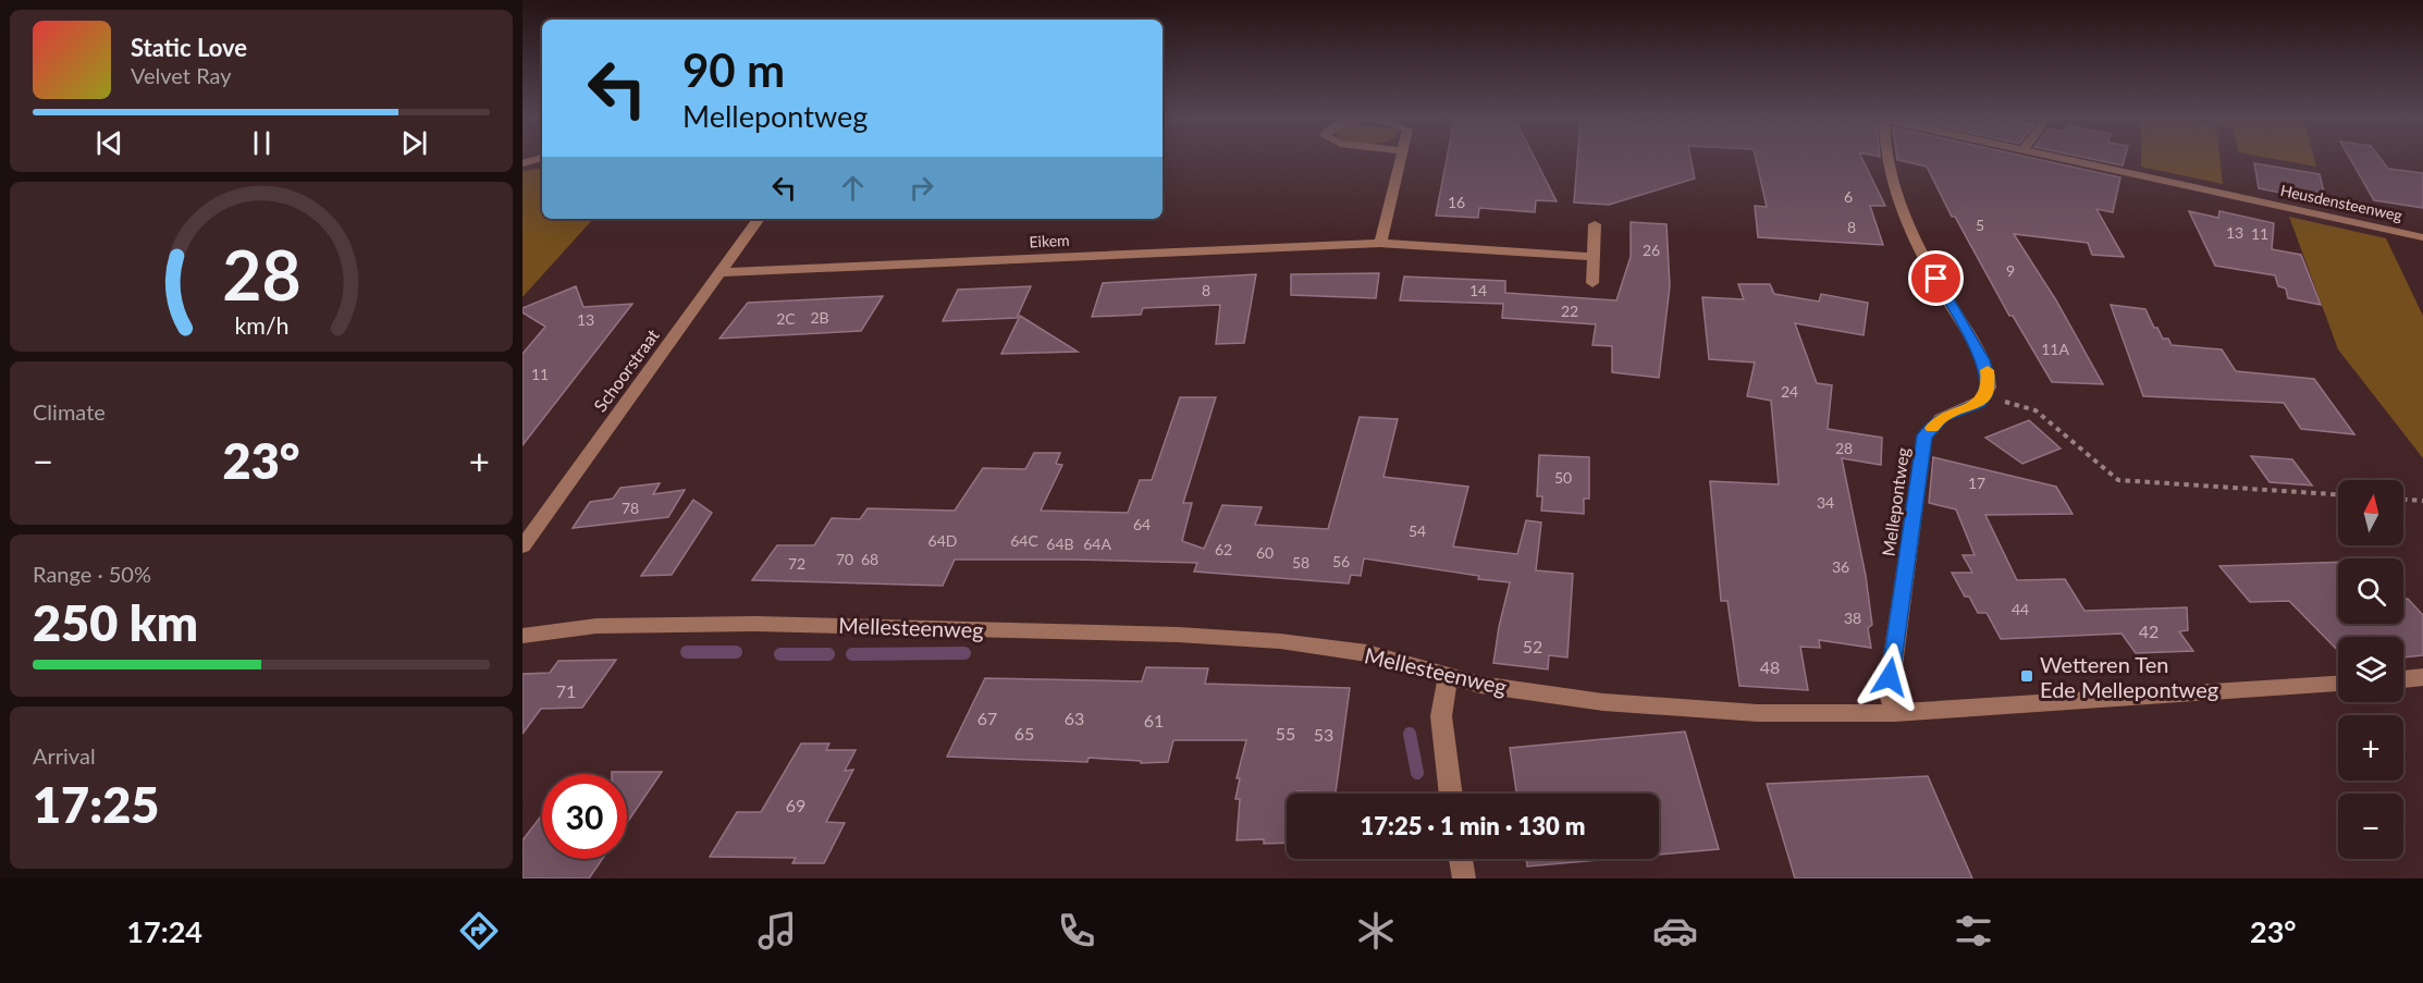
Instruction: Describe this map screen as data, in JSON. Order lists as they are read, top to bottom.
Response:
{
  "streets": {
    "street": [
      "Heusdensteenweg",
      "Eikem",
      "Schoorstraat",
      "Mellepontweg",
      "Mellesteenweg"
    ]
  },
  "crossings": [
    ["Eikem", "Schoorstraat"],
    ["Mellepontweg", "Mellesteenweg"]
  ],
  "places": {
    "transit": ["Wetteren Ten Ede Mellepontweg"]
  },
  "house_numbers": [
    "6",
    "16",
    "5",
    "8",
    "13",
    "11",
    "26",
    "9",
    "8",
    "14",
    "22",
    "2B",
    "2C",
    "13",
    "11A",
    "11",
    "24",
    "28",
    "50",
    "17",
    "34",
    "78",
    "64",
    "54",
    "64D",
    "64C",
    "64B",
    "64A",
    "62",
    "60",
    "70",
    "68",
    "56",
    "58",
    "72",
    "36",
    "44",
    "38",
    "42",
    "52",
    "48",
    "71",
    "67",
    "63",
    "61",
    "65",
    "55",
    "53",
    "69"
  ],
  "north": "top",
  "page": {
    "turn": ["90 m", "Mellepontweg"],
    "song": ["Static Love", "Velvet Ray"],
    "tile": [
      "Climate",
      ["Range · 50%", "250 km"],
      ["Arrival", "17:25"]
    ],
    "heat": ["−", "23°", "+"],
    "map_buttons": ["+", "−"],
    "limit": "30",
    "trip": "17:25 · 1 min · 130 m",
    "tabs": ["17:24", "23°"],
    "gauge": ["28", "km/h"]
  }
}
